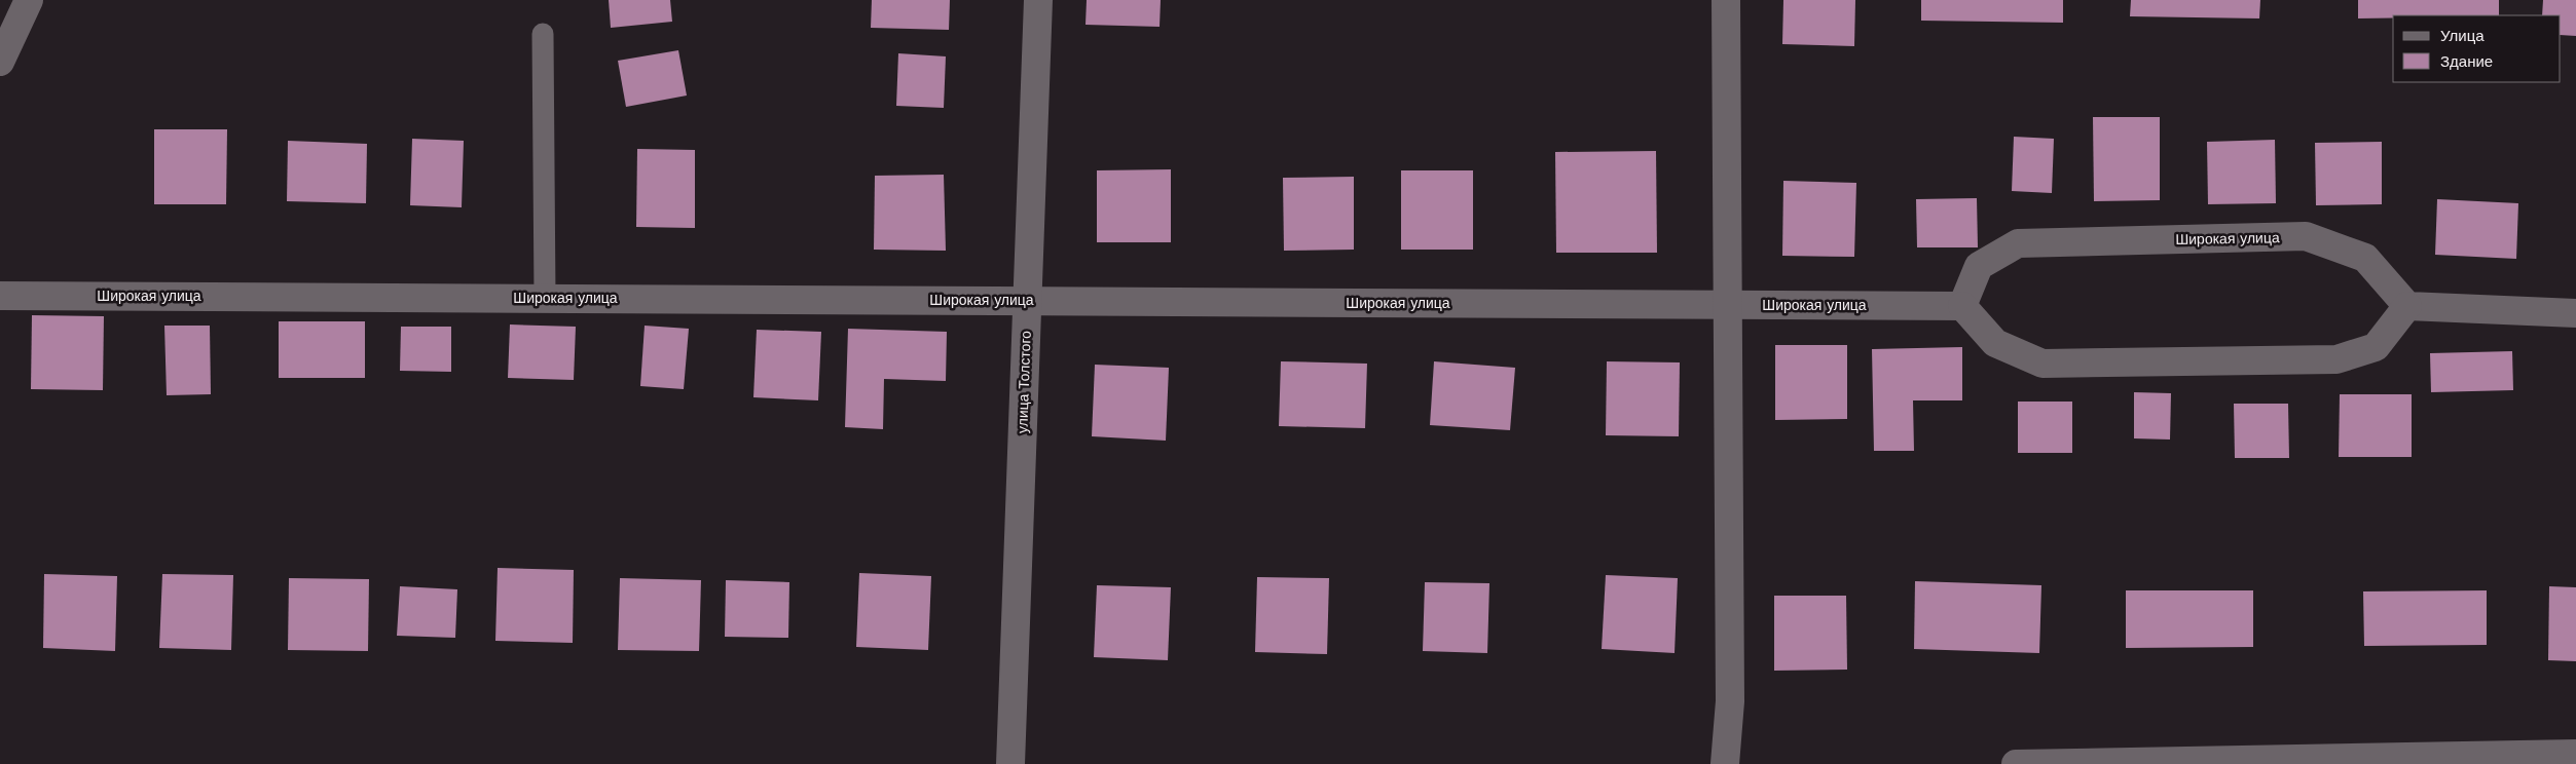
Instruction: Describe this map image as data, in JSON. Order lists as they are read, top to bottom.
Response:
{
  "streets": {
    "street": ["Широкая улица", "улица Толстого"]
  },
  "crossings": [
    ["Широкая улица", "улица Толстого"]
  ],
  "legend": ["Улица", "Здание"]
}
